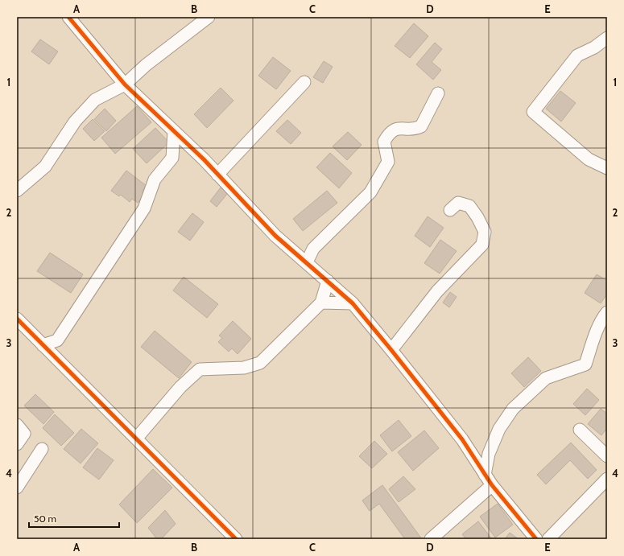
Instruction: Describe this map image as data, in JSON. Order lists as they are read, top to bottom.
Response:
{
  "scale_bar": "50 m",
  "grid": {
    "columns": [
      "A",
      "B",
      "C",
      "D",
      "E"
    ],
    "rows": [
      "1",
      "2",
      "3",
      "4"
    ]
  }
}
